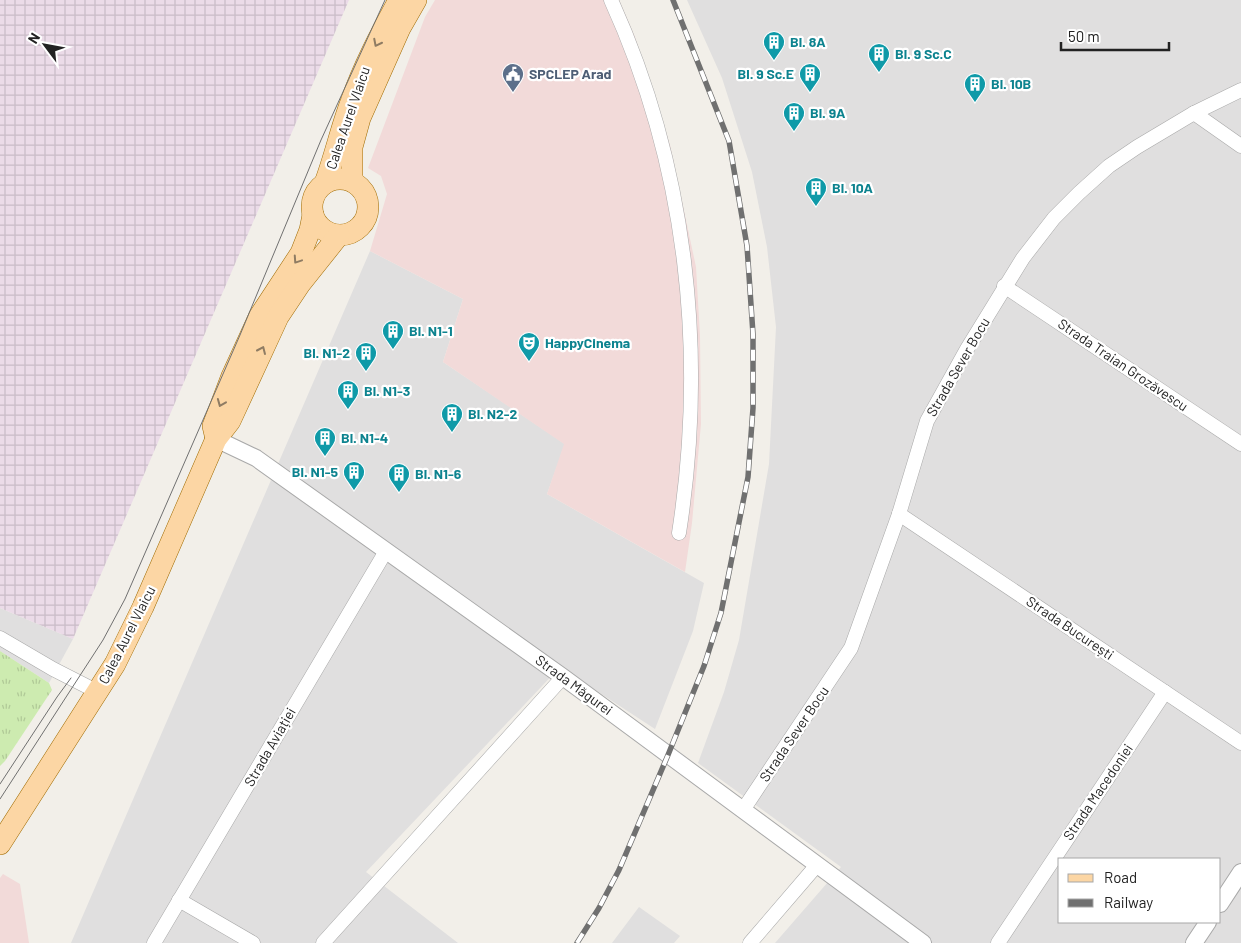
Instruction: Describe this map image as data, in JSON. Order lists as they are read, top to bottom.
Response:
{
  "streets": {
    "main road": ["Calea Aurel Vlaicu"],
    "street": [
      "Strada Traian Grozăvescu",
      "Strada Sever Bocu",
      "Strada București",
      "Strada Măgurei",
      "Strada Aviației",
      "Strada Macedoniei"
    ]
  },
  "crossings": [
    ["Calea Aurel Vlaicu", "Strada Măgurei"],
    ["Strada Traian Grozăvescu", "Strada Sever Bocu"],
    ["Strada Sever Bocu", "Strada București"],
    ["Strada Sever Bocu", "Strada Măgurei"],
    ["Strada București", "Strada Macedoniei"],
    ["Strada Măgurei", "Strada Aviației"]
  ],
  "places": {
    "building": [
      "Bl. 8A",
      "Bl. 9 Sc.C",
      "Bl. 9 Sc.E",
      "Bl. 10B",
      "Bl. 9A",
      "Bl. 10A",
      "Bl. N1-1",
      "Bl. N1-2",
      "Bl. N1-3",
      "Bl. N2-2",
      "Bl. N1-4",
      "Bl. N1-5",
      "Bl. N1-6"
    ],
    "public building": ["SPCLEP Arad"],
    "theatre": ["HappyCinema"]
  },
  "legend": ["Road", "Railway"],
  "scale_bar": "50 m",
  "north": "top left"
}
